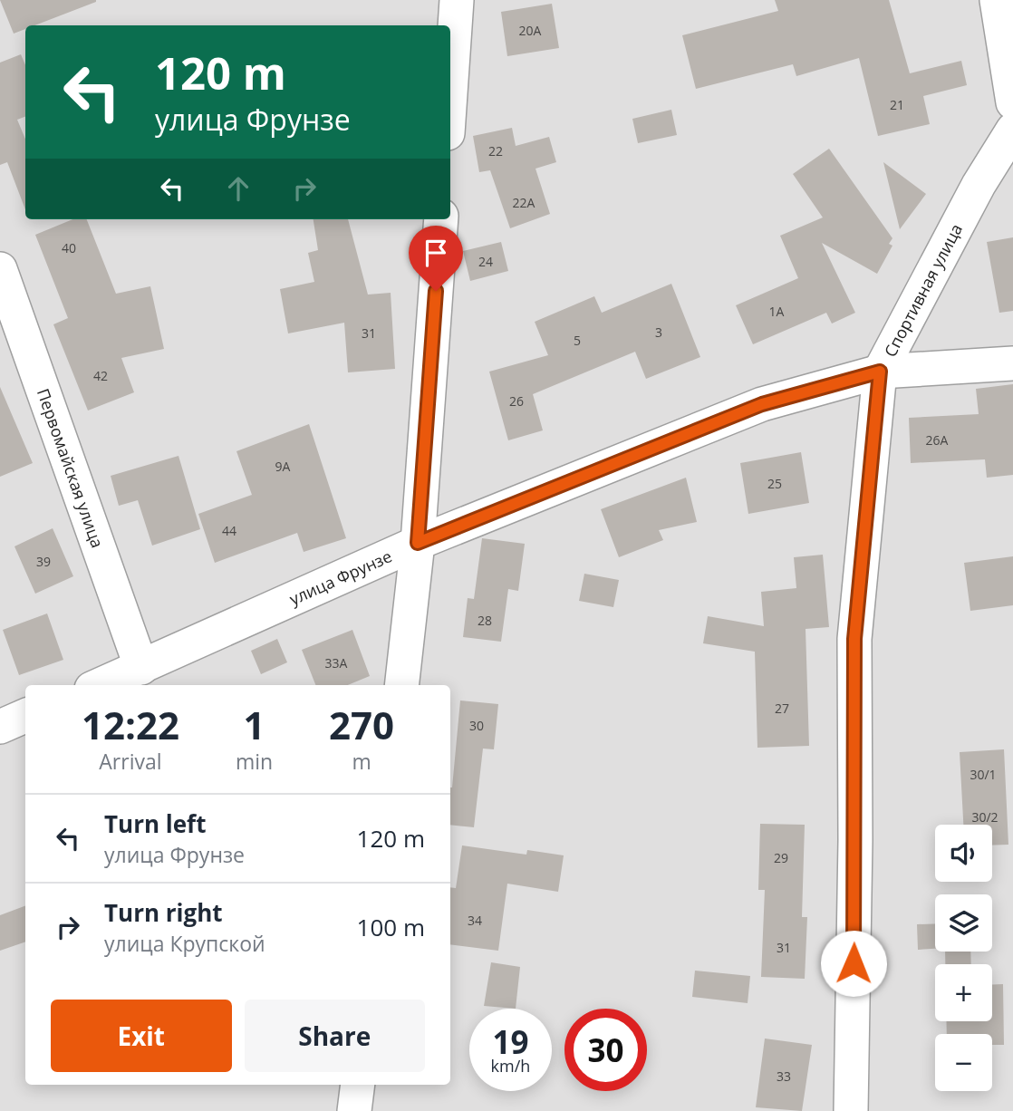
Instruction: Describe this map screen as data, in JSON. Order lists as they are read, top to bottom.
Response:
{
  "streets": {
    "street": ["Спортивная улица", "Первомайская улица", "улица Фрунзе"]
  },
  "crossings": [
    ["Спортивная улица", "улица Фрунзе"],
    ["Первомайская улица", "улица Фрунзе"]
  ],
  "house_numbers": [
    "20А",
    "21",
    "22",
    "22А",
    "40",
    "24",
    "1А",
    "3",
    "31",
    "5",
    "42",
    "26",
    "26А",
    "9А",
    "25",
    "44",
    "39",
    "28",
    "33А",
    "27",
    "30",
    "30/1",
    "30/2",
    "29",
    "34",
    "31",
    "33"
  ],
  "page": {
    "turn": ["120 m", "улица Фрунзе"],
    "eta": [
      "12:22",
      "Arrival",
      "1",
      "min",
      "270",
      "m"
    ],
    "list": [
      {
        "name": "Turn left",
        "note": "улица Фрунзе",
        "value": "120 m"
      },
      {
        "name": "Turn right",
        "note": "улица Крупской",
        "value": "100 m"
      }
    ],
    "map_buttons": ["+", "−"],
    "buttons": ["Exit", "Share"],
    "speed": "19 km/h",
    "limit": "30"
  }
}
